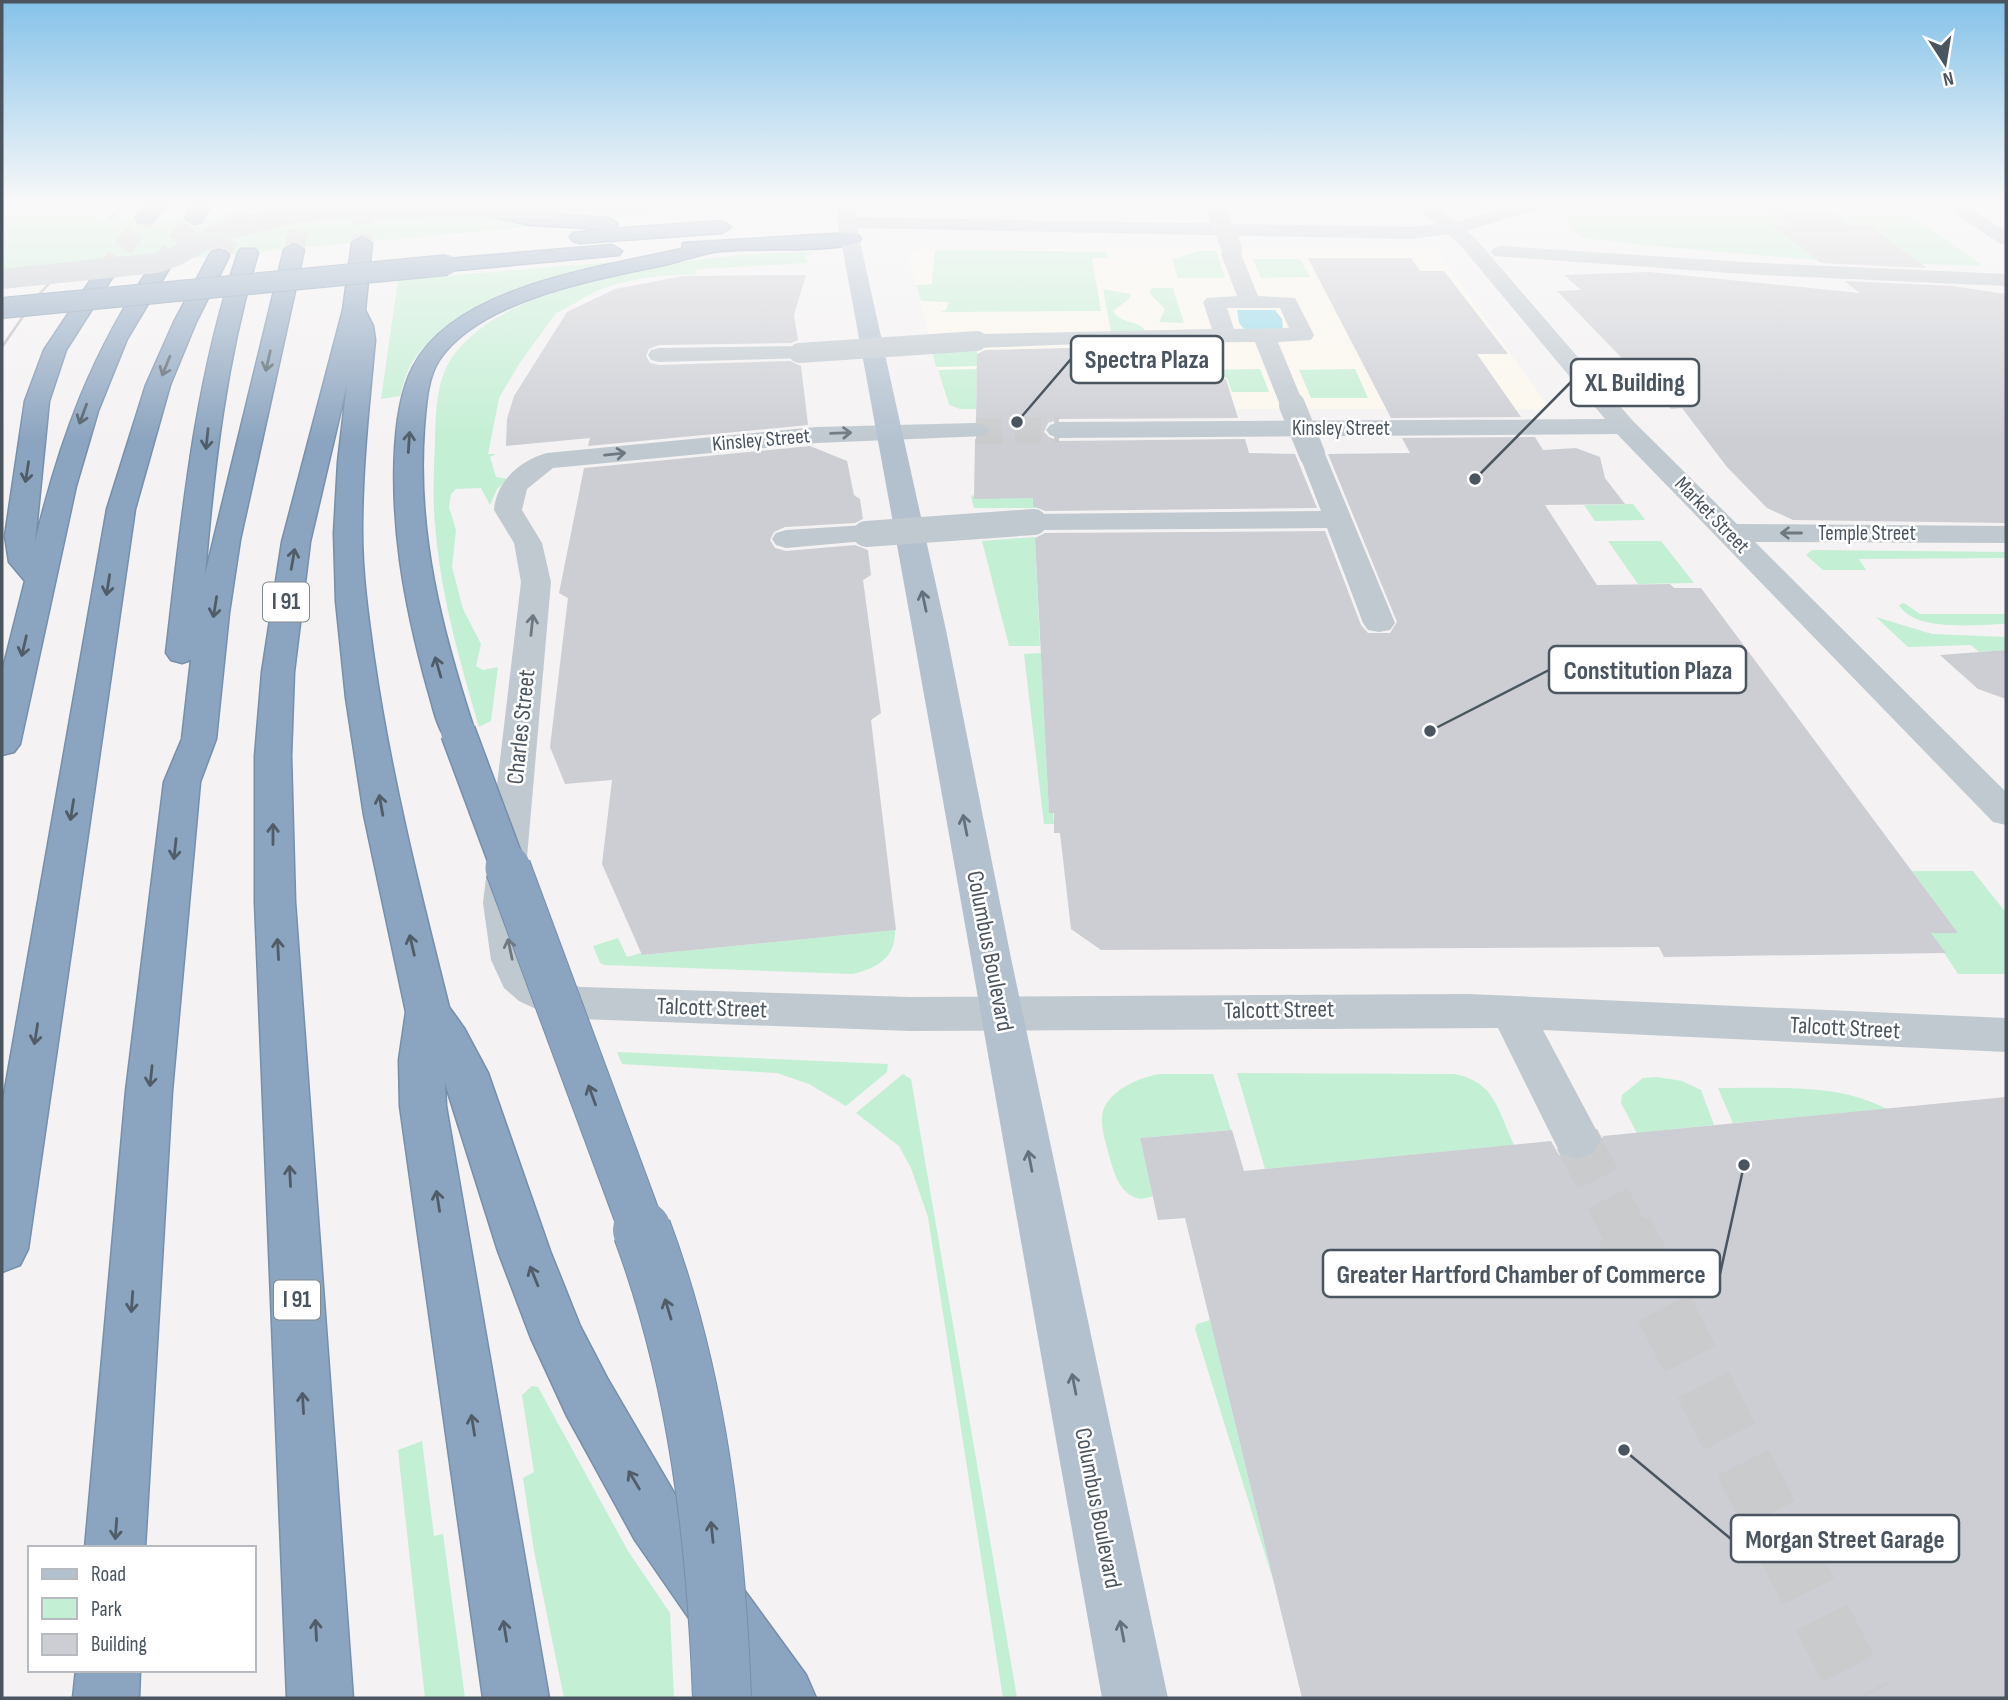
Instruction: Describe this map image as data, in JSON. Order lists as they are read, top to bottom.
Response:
{
  "streets": {
    "highway": ["I 91"],
    "main road": ["Columbus Boulevard"],
    "street": [
      "Kinsley Street",
      "Market Street",
      "Temple Street",
      "Charles Street",
      "Talcott Street"
    ]
  },
  "crossings": [
    ["Kinsley Street", "Market Street"],
    ["Kinsley Street", "Charles Street"],
    ["Kinsley Street", "Columbus Boulevard"],
    ["Market Street", "Temple Street"],
    ["Charles Street", "Talcott Street"],
    ["Columbus Boulevard", "Talcott Street"]
  ],
  "one_way": ["Temple Street", "Charles Street", "Columbus Boulevard"],
  "places": [
    "Spectra Plaza",
    "XL Building",
    "Constitution Plaza",
    "Greater Hartford Chamber of Commerce",
    "Morgan Street Garage"
  ],
  "legend": ["Road", "Park", "Building"],
  "north": "bottom"
}
